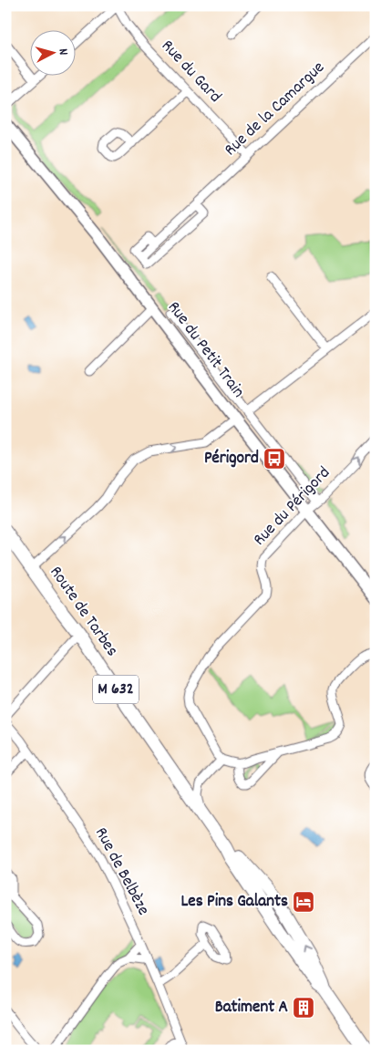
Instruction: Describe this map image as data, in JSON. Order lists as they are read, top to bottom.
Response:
{
  "streets": {
    "main road": ["Route de Tarbes", "M 632"],
    "street": [
      "Rue du Gard",
      "Rue de la Camargue",
      "Rue du Petit Train",
      "Rue du Périgord",
      "Rue de Belbèze"
    ]
  },
  "crossings": [
    ["Rue du Gard", "Rue de la Camargue"],
    ["Rue du Petit Train", "Rue du Périgord"]
  ],
  "places": {
    "bus stop": ["Périgord"],
    "hotel": ["Les Pins Galants"],
    "building": ["Batiment A"]
  },
  "north": "right"
}
